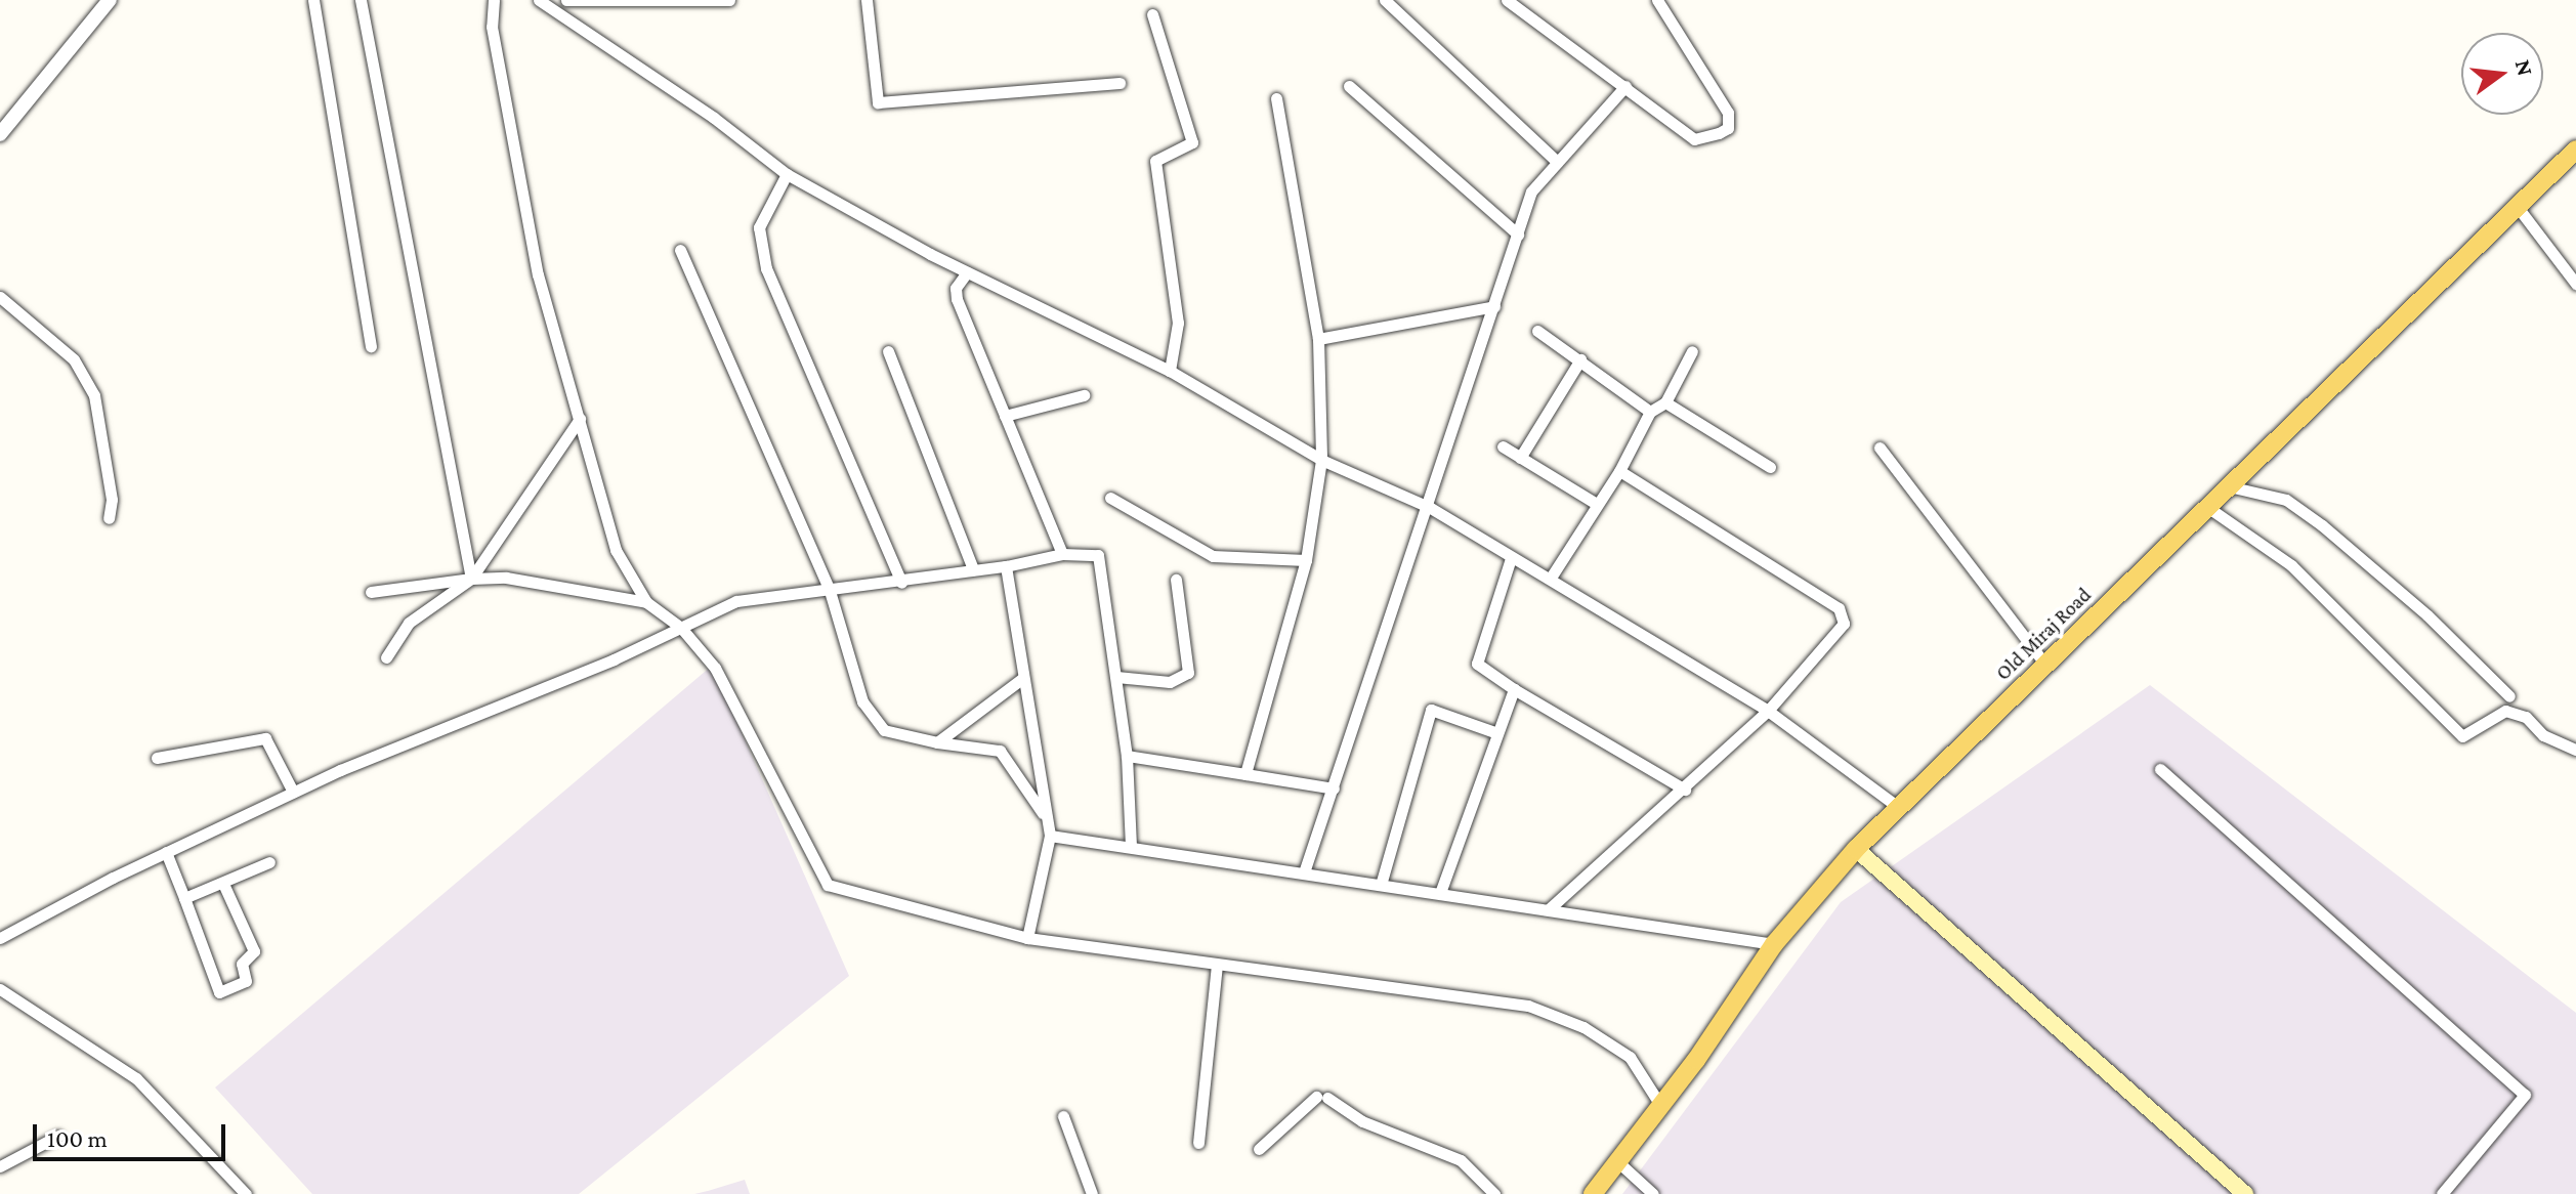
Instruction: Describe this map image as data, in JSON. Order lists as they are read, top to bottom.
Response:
{
  "streets": {
    "main road": ["Old Miraj Road"]
  },
  "scale_bar": "100 m",
  "north": "right"
}
